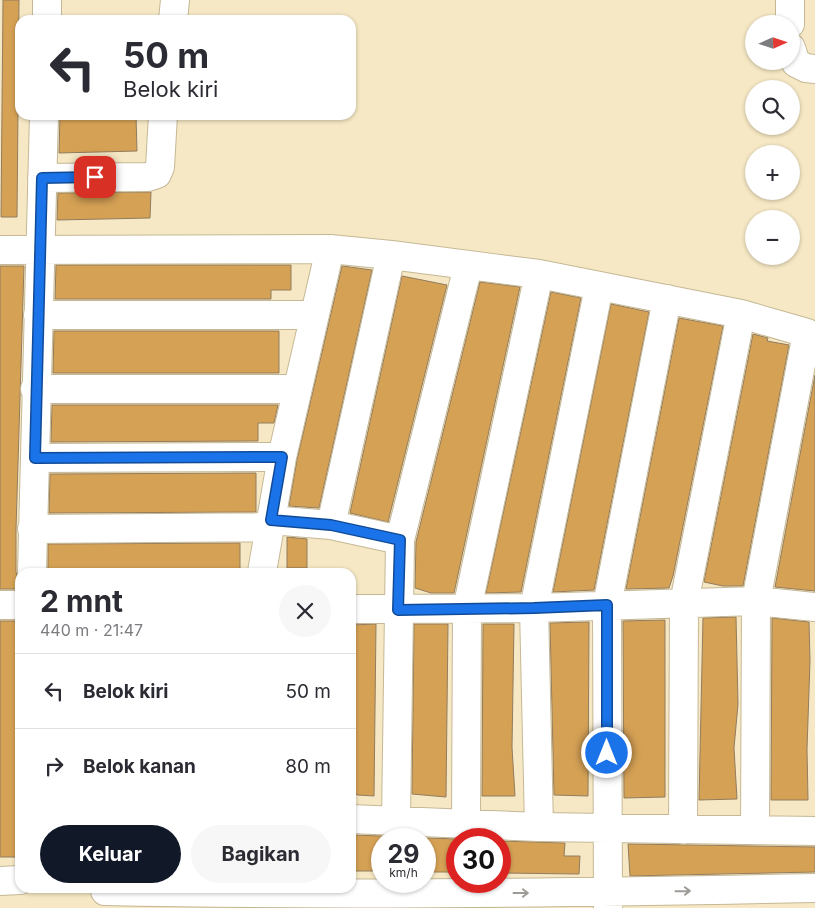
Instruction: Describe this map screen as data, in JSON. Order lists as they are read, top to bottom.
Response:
{
  "north": "right",
  "page": {
    "map_buttons": ["+", "−"],
    "turn": ["50 m", "Belok kiri"],
    "heading": ["2 mnt", "440 m · 21:47"],
    "list": [
      {
        "name": "Belok kiri",
        "value": "50 m"
      },
      {
        "name": "Belok kanan",
        "value": "80 m"
      }
    ],
    "buttons": ["Keluar", "Bagikan"],
    "speed": "29 km/h",
    "limit": "30"
  }
}
